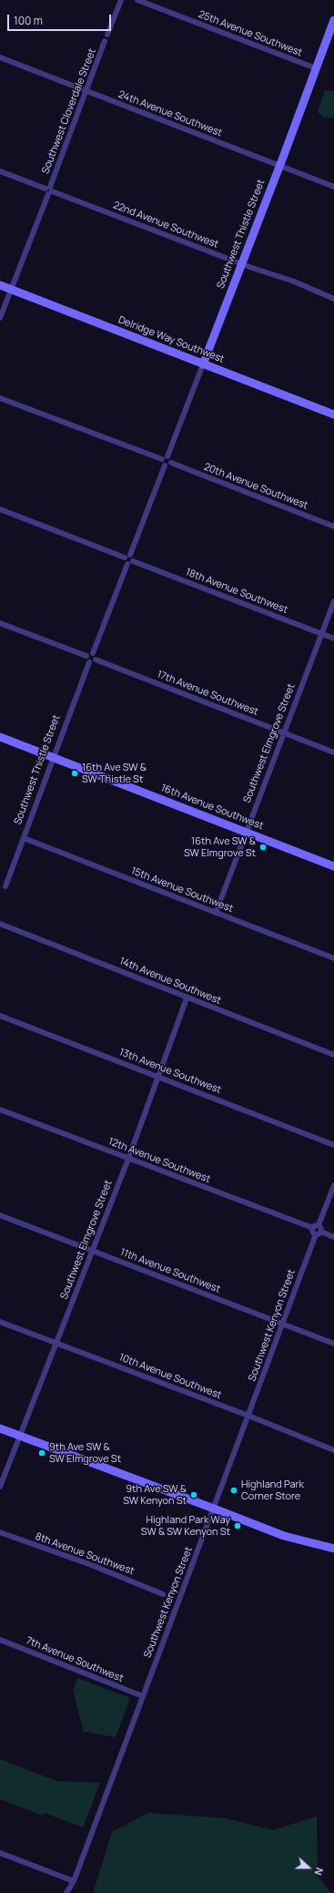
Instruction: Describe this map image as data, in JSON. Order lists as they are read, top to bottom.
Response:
{
  "streets": {
    "street": [
      "25th Avenue Southwest",
      "Southwest Cloverdale Street",
      "24th Avenue Southwest",
      "22nd Avenue Southwest",
      "Southwest Thistle Street",
      "Delridge Way Southwest",
      "20th Avenue Southwest",
      "18th Avenue Southwest",
      "17th Avenue Southwest",
      "Southwest Elmgrove Street",
      "16th Avenue Southwest",
      "15th Avenue Southwest",
      "14th Avenue Southwest",
      "13th Avenue Southwest",
      "12th Avenue Southwest",
      "11th Avenue Southwest",
      "Southwest Kenyon Street",
      "10th Avenue Southwest",
      "8th Avenue Southwest",
      "7th Avenue Southwest"
    ]
  },
  "crossings": [
    ["25th Avenue Southwest", "Southwest Thistle Street"],
    ["Southwest Cloverdale Street", "24th Avenue Southwest"],
    ["Southwest Cloverdale Street", "22nd Avenue Southwest"],
    ["Southwest Cloverdale Street", "Delridge Way Southwest"],
    ["24th Avenue Southwest", "Southwest Thistle Street"],
    ["22nd Avenue Southwest", "Southwest Thistle Street"],
    ["Southwest Thistle Street", "Delridge Way Southwest"],
    ["Southwest Thistle Street", "20th Avenue Southwest"],
    ["Southwest Thistle Street", "17th Avenue Southwest"],
    ["Southwest Thistle Street", "16th Avenue Southwest"],
    ["Southwest Thistle Street", "15th Avenue Southwest"],
    ["18th Avenue Southwest", "Southwest Elmgrove Street"],
    ["17th Avenue Southwest", "Southwest Elmgrove Street"],
    ["Southwest Elmgrove Street", "16th Avenue Southwest"],
    ["Southwest Elmgrove Street", "15th Avenue Southwest"],
    ["Southwest Elmgrove Street", "14th Avenue Southwest"],
    ["Southwest Elmgrove Street", "13th Avenue Southwest"],
    ["Southwest Elmgrove Street", "12th Avenue Southwest"],
    ["Southwest Elmgrove Street", "11th Avenue Southwest"],
    ["Southwest Elmgrove Street", "10th Avenue Southwest"],
    ["12th Avenue Southwest", "Southwest Kenyon Street"],
    ["11th Avenue Southwest", "Southwest Kenyon Street"],
    ["Southwest Kenyon Street", "10th Avenue Southwest"],
    ["Southwest Kenyon Street", "7th Avenue Southwest"]
  ],
  "places": [
    "16th Ave SW & SW Thistle St",
    "16th Ave SW & SW Elmgrove St",
    "9th Ave SW & SW Elmgrove St",
    "Highland Park Corner Store",
    "9th Ave SW & SW Kenyon St",
    "Highland Park Way SW & SW Kenyon St"
  ],
  "scale_bar": "100 m",
  "north": "right"
}
